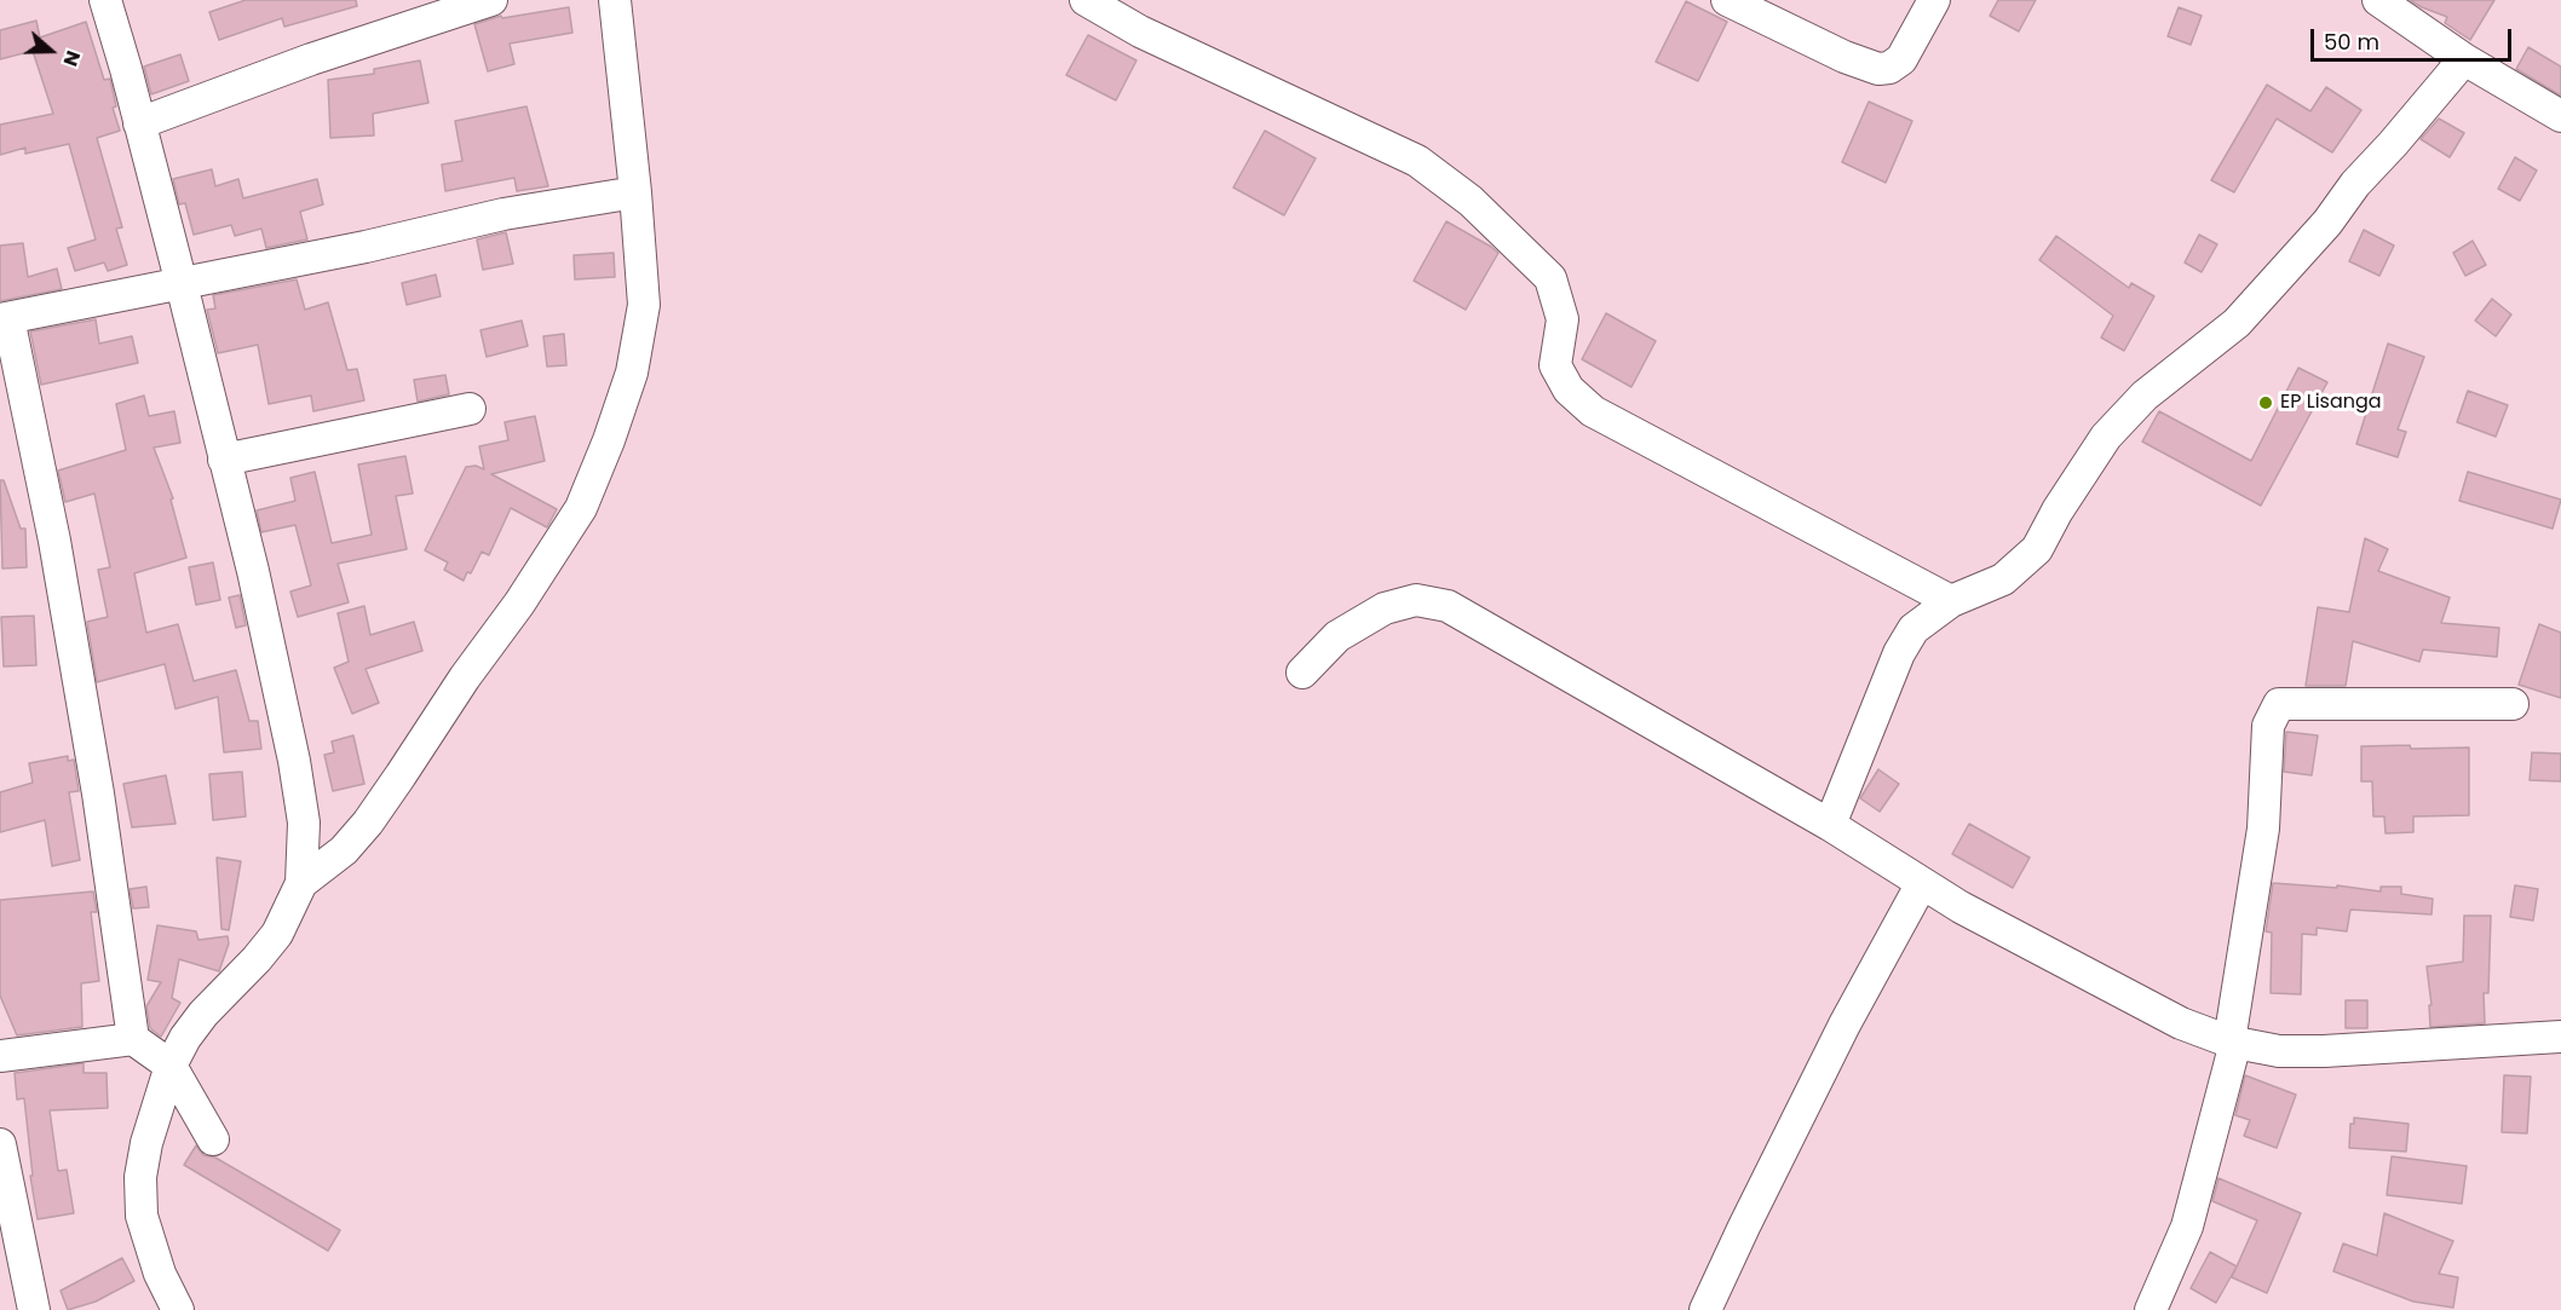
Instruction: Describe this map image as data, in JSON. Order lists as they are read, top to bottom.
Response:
{
  "places": ["EP Lisanga"],
  "scale_bar": "50 m",
  "north": "right"
}
